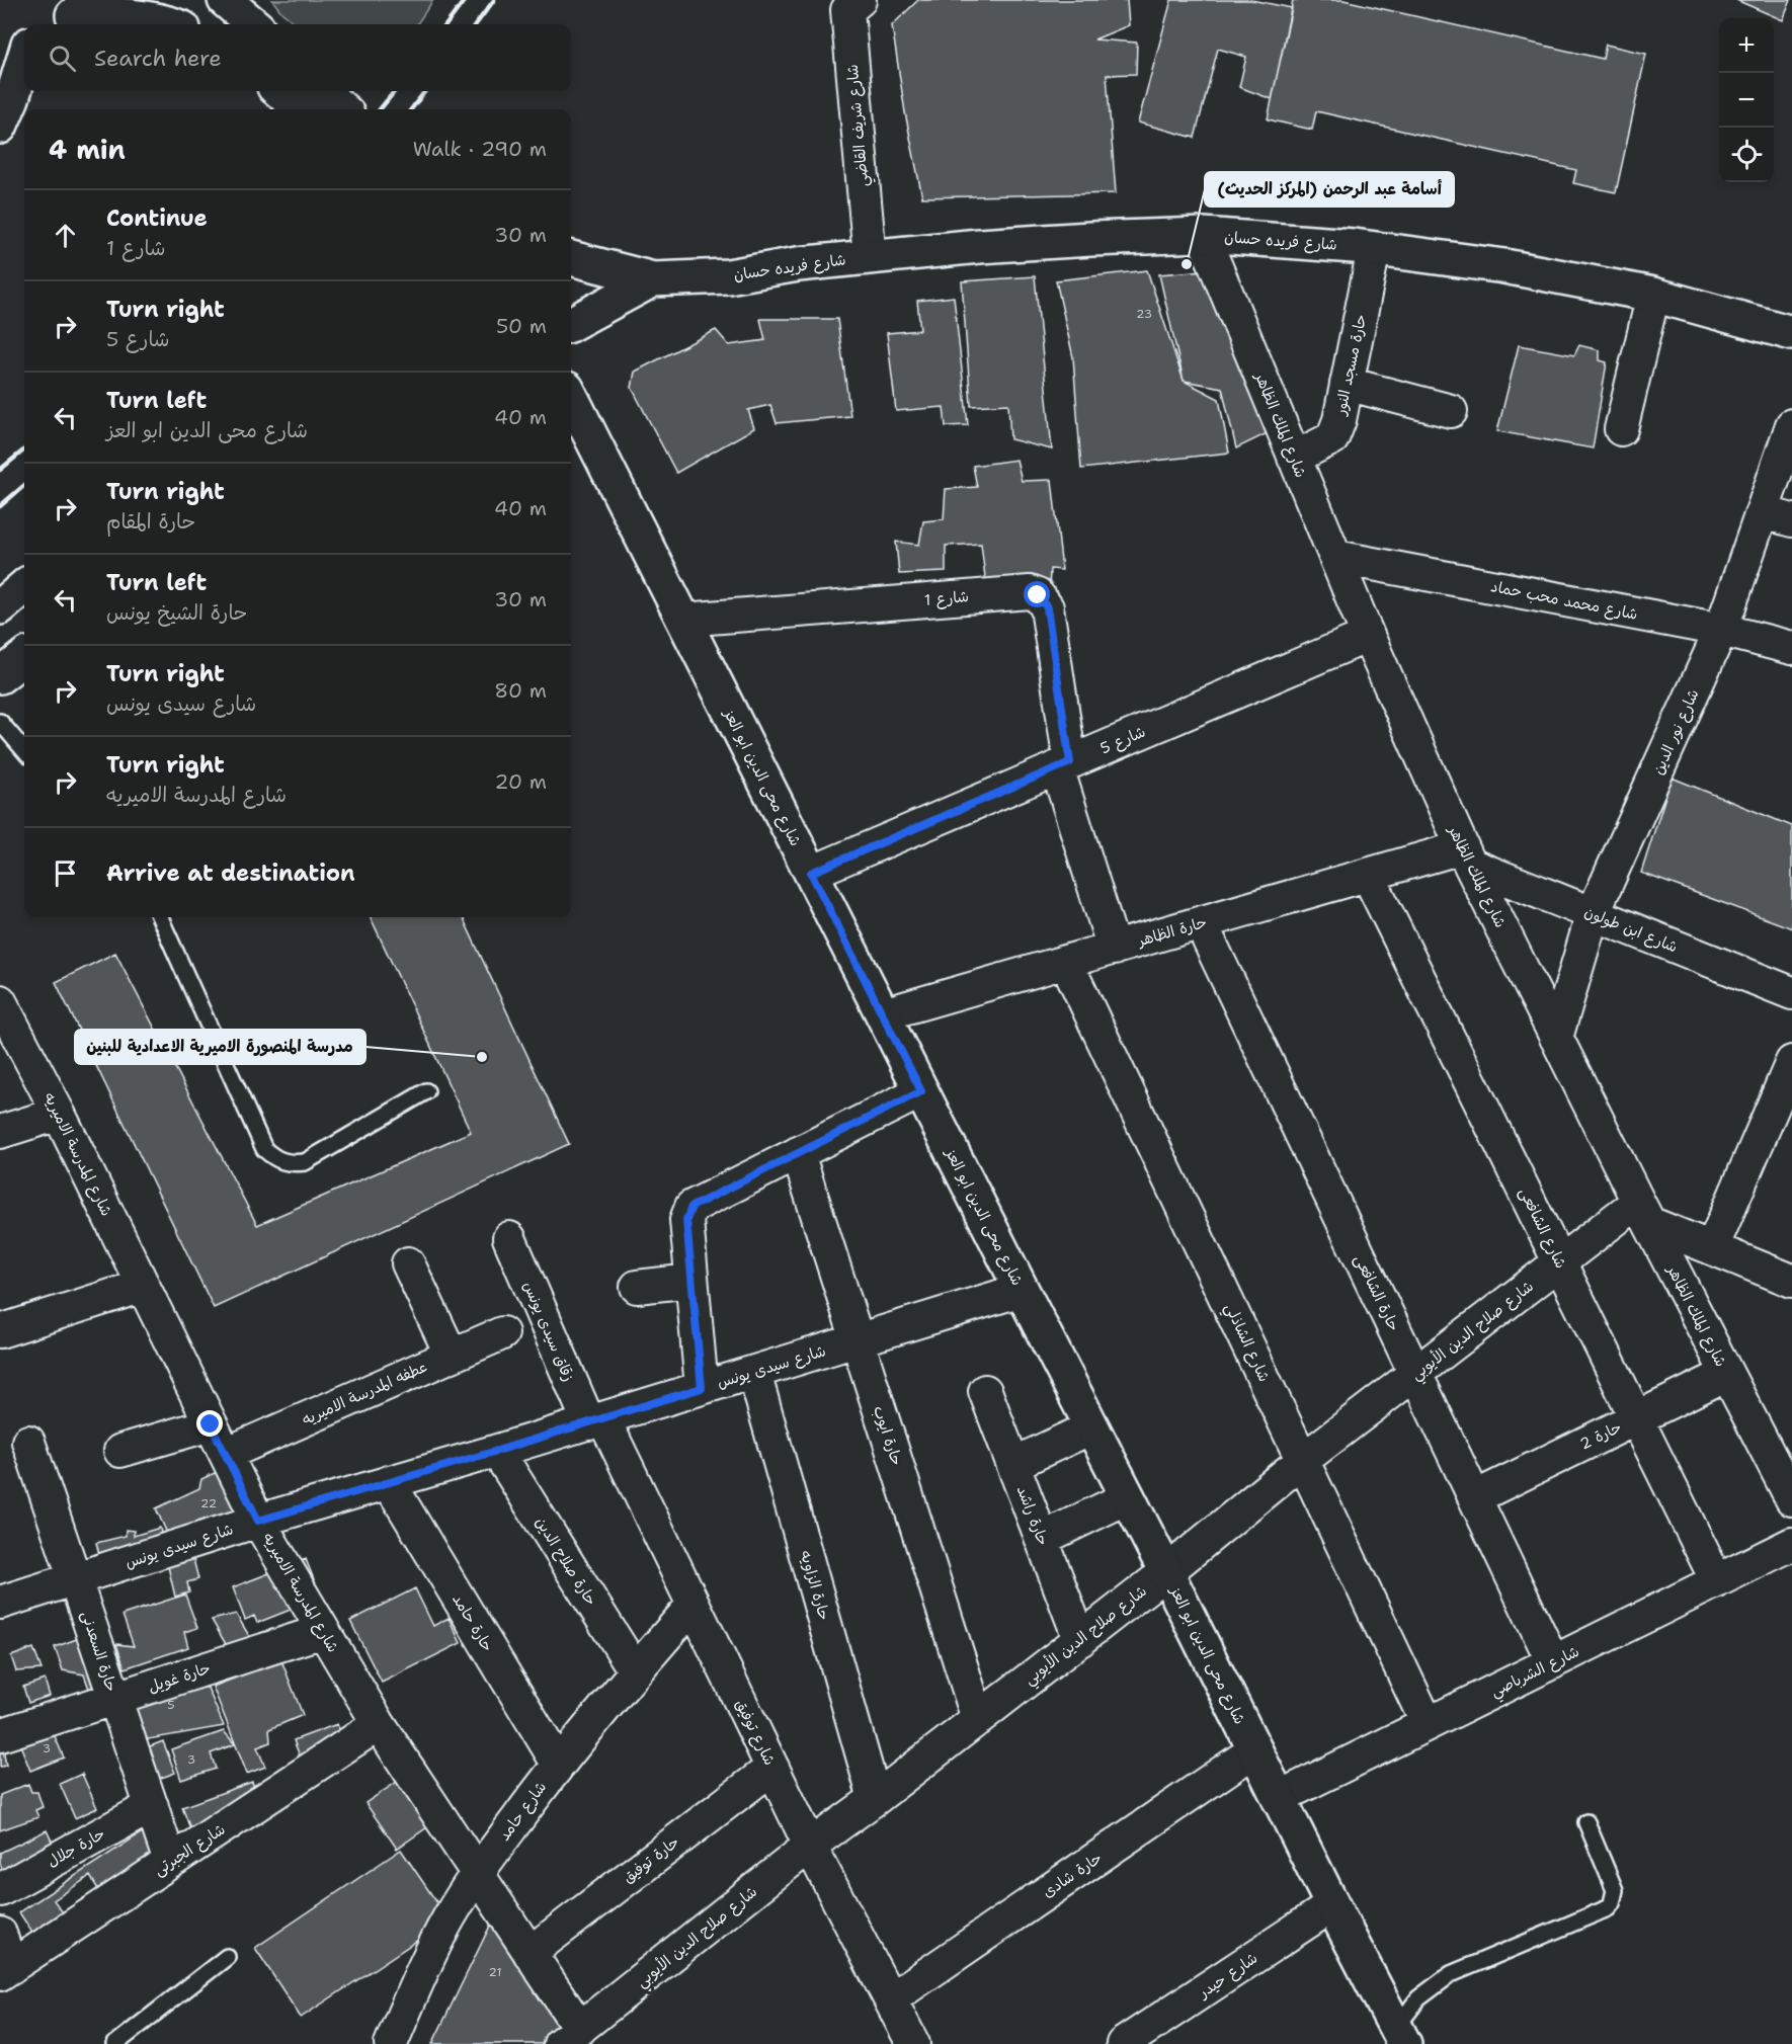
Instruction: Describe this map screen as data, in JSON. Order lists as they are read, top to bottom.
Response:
{
  "streets": {
    "main road": ["شارع فريده حسان", "شارع محى الدين ابو العز"],
    "street": [
      "شارع شريف القاضي",
      "حارة مسجد النور",
      "شارع الملك الظاهر",
      "شارع 1",
      "شارع محمد محب حماد",
      "شارع نور الدين",
      "شارع 5",
      "شارع ابن طولون",
      "حارة الظاهر",
      "شارع المدرسة الاميريه",
      "شارع الشافعى",
      "حارة الشافعى",
      "شارع صلاح الدين الأيوبي",
      "زقاق سيدى يونس",
      "شارع الشاذلي",
      "شارع سيدى يونس",
      "عطفه المدرسة الاميريه",
      "حارة ايوب",
      "حارة 2",
      "حارة راشد",
      "حارة صلاح الدين",
      "حارة الزاويه",
      "حارة حامد",
      "حارة السعدنى",
      "شارع الشرباصي",
      "حارة غويل",
      "شارع توفيق",
      "شارع حامد",
      "حارة جلال",
      "شارع الجبرتى",
      "حارة توفيق",
      "حارة شادى",
      "شارع حيدر"
    ]
  },
  "crossings": [
    ["شارع شريف القاضي", "شارع فريده حسان"],
    ["شارع فريده حسان", "حارة مسجد النور"],
    ["شارع فريده حسان", "شارع الملك الظاهر"],
    ["حارة مسجد النور", "شارع الملك الظاهر"],
    ["شارع الملك الظاهر", "شارع محمد محب حماد"],
    ["شارع الملك الظاهر", "شارع نور الدين"],
    ["شارع الملك الظاهر", "شارع 5"],
    ["شارع الملك الظاهر", "شارع ابن طولون"],
    ["شارع الملك الظاهر", "حارة الظاهر"],
    ["شارع الملك الظاهر", "شارع صلاح الدين الأيوبي"],
    ["شارع الملك الظاهر", "حارة 2"],
    ["شارع 1", "شارع 5"],
    ["شارع 1", "شارع محى الدين ابو العز"],
    ["شارع 1", "حارة الظاهر"],
    ["شارع محمد محب حماد", "شارع نور الدين"],
    ["شارع نور الدين", "شارع ابن طولون"],
    ["شارع 5", "شارع محى الدين ابو العز"],
    ["شارع محى الدين ابو العز", "حارة الظاهر"],
    ["شارع محى الدين ابو العز", "شارع صلاح الدين الأيوبي"],
    ["شارع محى الدين ابو العز", "شارع سيدى يونس"],
    ["شارع محى الدين ابو العز", "شارع الشرباصي"],
    ["شارع محى الدين ابو العز", "حارة شادى"],
    ["شارع محى الدين ابو العز", "شارع حيدر"],
    ["شارع ابن طولون", "حارة الظاهر"],
    ["حارة الظاهر", "شارع الشافعى"],
    ["حارة الظاهر", "حارة الشافعى"],
    ["حارة الظاهر", "شارع الشاذلي"],
    ["شارع المدرسة الاميريه", "شارع صلاح الدين الأيوبي"],
    ["شارع المدرسة الاميريه", "شارع سيدى يونس"],
    ["شارع المدرسة الاميريه", "عطفه المدرسة الاميريه"],
    ["شارع المدرسة الاميريه", "حارة غويل"],
    ["شارع المدرسة الاميريه", "شارع حامد"],
    ["شارع المدرسة الاميريه", "شارع الجبرتى"],
    ["شارع المدرسة الاميريه", "حارة توفيق"],
    ["شارع الشافعى", "شارع صلاح الدين الأيوبي"],
    ["شارع الشافعى", "حارة 2"],
    ["شارع الشافعى", "شارع الشرباصي"],
    ["حارة الشافعى", "شارع صلاح الدين الأيوبي"],
    ["حارة الشافعى", "حارة 2"],
    ["حارة الشافعى", "شارع الشرباصي"],
    ["شارع صلاح الدين الأيوبي", "شارع الشاذلي"],
    ["شارع صلاح الدين الأيوبي", "حارة ايوب"],
    ["شارع صلاح الدين الأيوبي", "حارة راشد"],
    ["شارع صلاح الدين الأيوبي", "حارة الزاويه"],
    ["شارع صلاح الدين الأيوبي", "شارع توفيق"],
    ["زقاق سيدى يونس", "شارع سيدى يونس"],
    ["زقاق سيدى يونس", "شارع توفيق"],
    ["شارع الشاذلي", "شارع الشرباصي"],
    ["شارع سيدى يونس", "حارة ايوب"],
    ["شارع سيدى يونس", "حارة صلاح الدين"],
    ["شارع سيدى يونس", "حارة الزاويه"],
    ["شارع سيدى يونس", "حارة حامد"],
    ["شارع سيدى يونس", "حارة السعدنى"],
    ["شارع سيدى يونس", "شارع توفيق"],
    ["حارة صلاح الدين", "شارع حامد"],
    ["حارة حامد", "شارع حامد"],
    ["حارة السعدنى", "حارة غويل"],
    ["حارة السعدنى", "حارة جلال"],
    ["حارة السعدنى", "شارع الجبرتى"],
    ["شارع توفيق", "شارع حامد"],
    ["شارع توفيق", "حارة توفيق"],
    ["شارع توفيق", "حارة شادى"]
  ],
  "places": ["أسامة عبد الرحمن (المركز الحديث)", "مدرسة المنصورة الاميرية الاعدادية للبنين"],
  "house_numbers": [
    "23",
    "22",
    "5",
    "3",
    "3",
    "21"
  ],
  "page": {
    "map_buttons": ["+", "−"],
    "search": "Search here",
    "heading": ["4 min", "Walk · 290 m"],
    "list": [
      ["Continue", "شارع 1", "30 m"],
      ["Turn right", "شارع 5", "50 m"],
      ["Turn left", "شارع محى الدين ابو العز", "40 m"],
      ["Turn right", "حارة المقام", "40 m"],
      ["Turn left", "حارة الشيخ يونس", "30 m"],
      ["Turn right", "شارع سيدى يونس", "80 m"],
      ["Turn right", "شارع المدرسة الاميريه", "20 m"],
      "Arrive at destination"
    ]
  }
}
